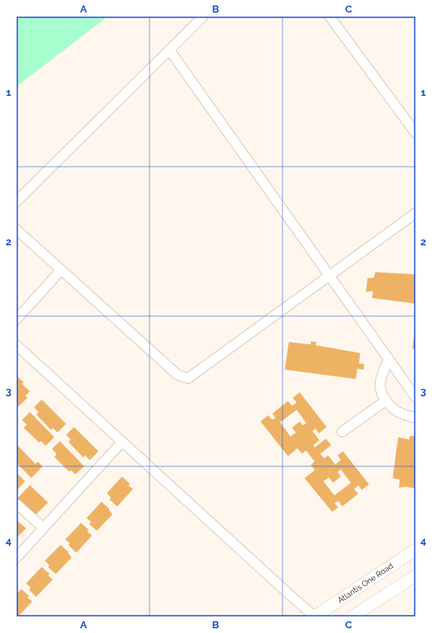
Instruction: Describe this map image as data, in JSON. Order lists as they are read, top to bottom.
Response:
{
  "streets": {
    "street": ["Atlantis One Road"]
  },
  "grid": {
    "columns": ["A", "B", "C"],
    "rows": [
      "1",
      "2",
      "3",
      "4"
    ]
  }
}
